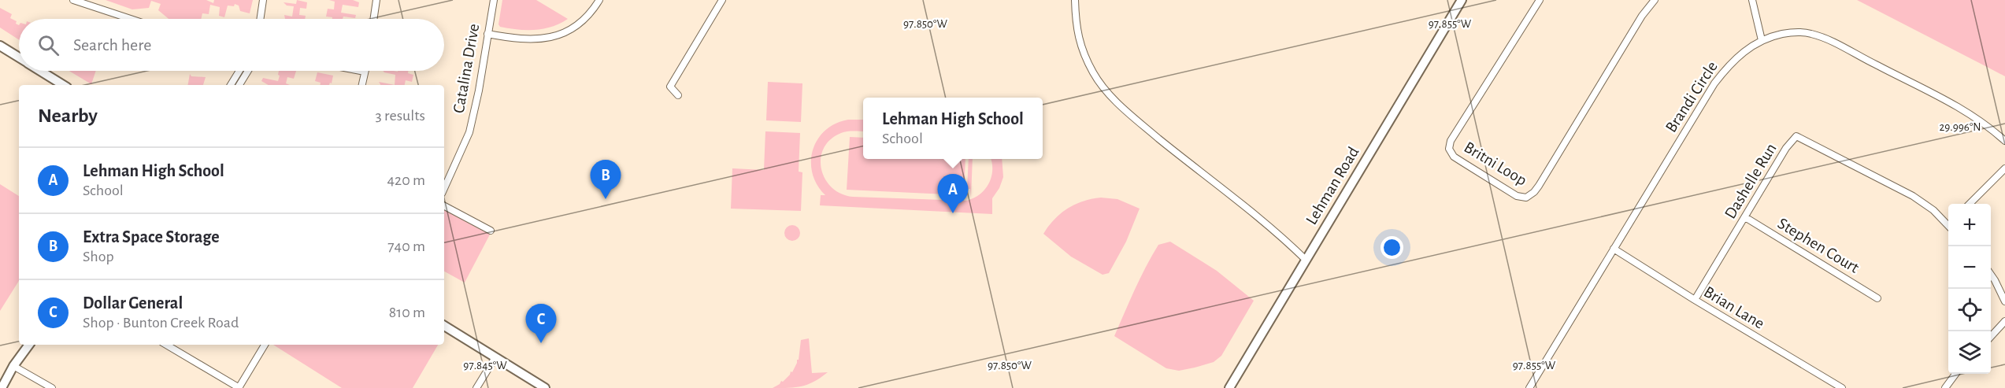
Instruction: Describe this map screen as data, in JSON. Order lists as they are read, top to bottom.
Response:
{
  "streets": {
    "street": [
      "Catalina Drive",
      "Brandi Circle",
      "Britni Loop",
      "Dashelle Run",
      "Lehman Road",
      "Stephen Court",
      "Brian Lane"
    ]
  },
  "crossings": [
    ["Brandi Circle", "Brian Lane"],
    ["Dashelle Run", "Stephen Court"],
    ["Dashelle Run", "Brian Lane"]
  ],
  "page": {
    "search": "Search here",
    "heading": ["Nearby", "3 results"],
    "popup": ["Lehman High School", "School"],
    "list": [
      {
        "mark": "A",
        "name": "Lehman High School",
        "note": "School",
        "value": "420 m"
      },
      {
        "mark": "B",
        "name": "Extra Space Storage",
        "note": "Shop",
        "value": "740 m"
      },
      {
        "mark": "C",
        "name": "Dollar General",
        "note": "Shop · Bunton Creek Road",
        "value": "810 m"
      }
    ],
    "pins": ["B", "A", "C"],
    "map_buttons": ["+", "−"]
  },
  "coordinates": [
    "97.850°W",
    "97.855°W",
    "29.996°N",
    "97.845°W"
  ]
}
